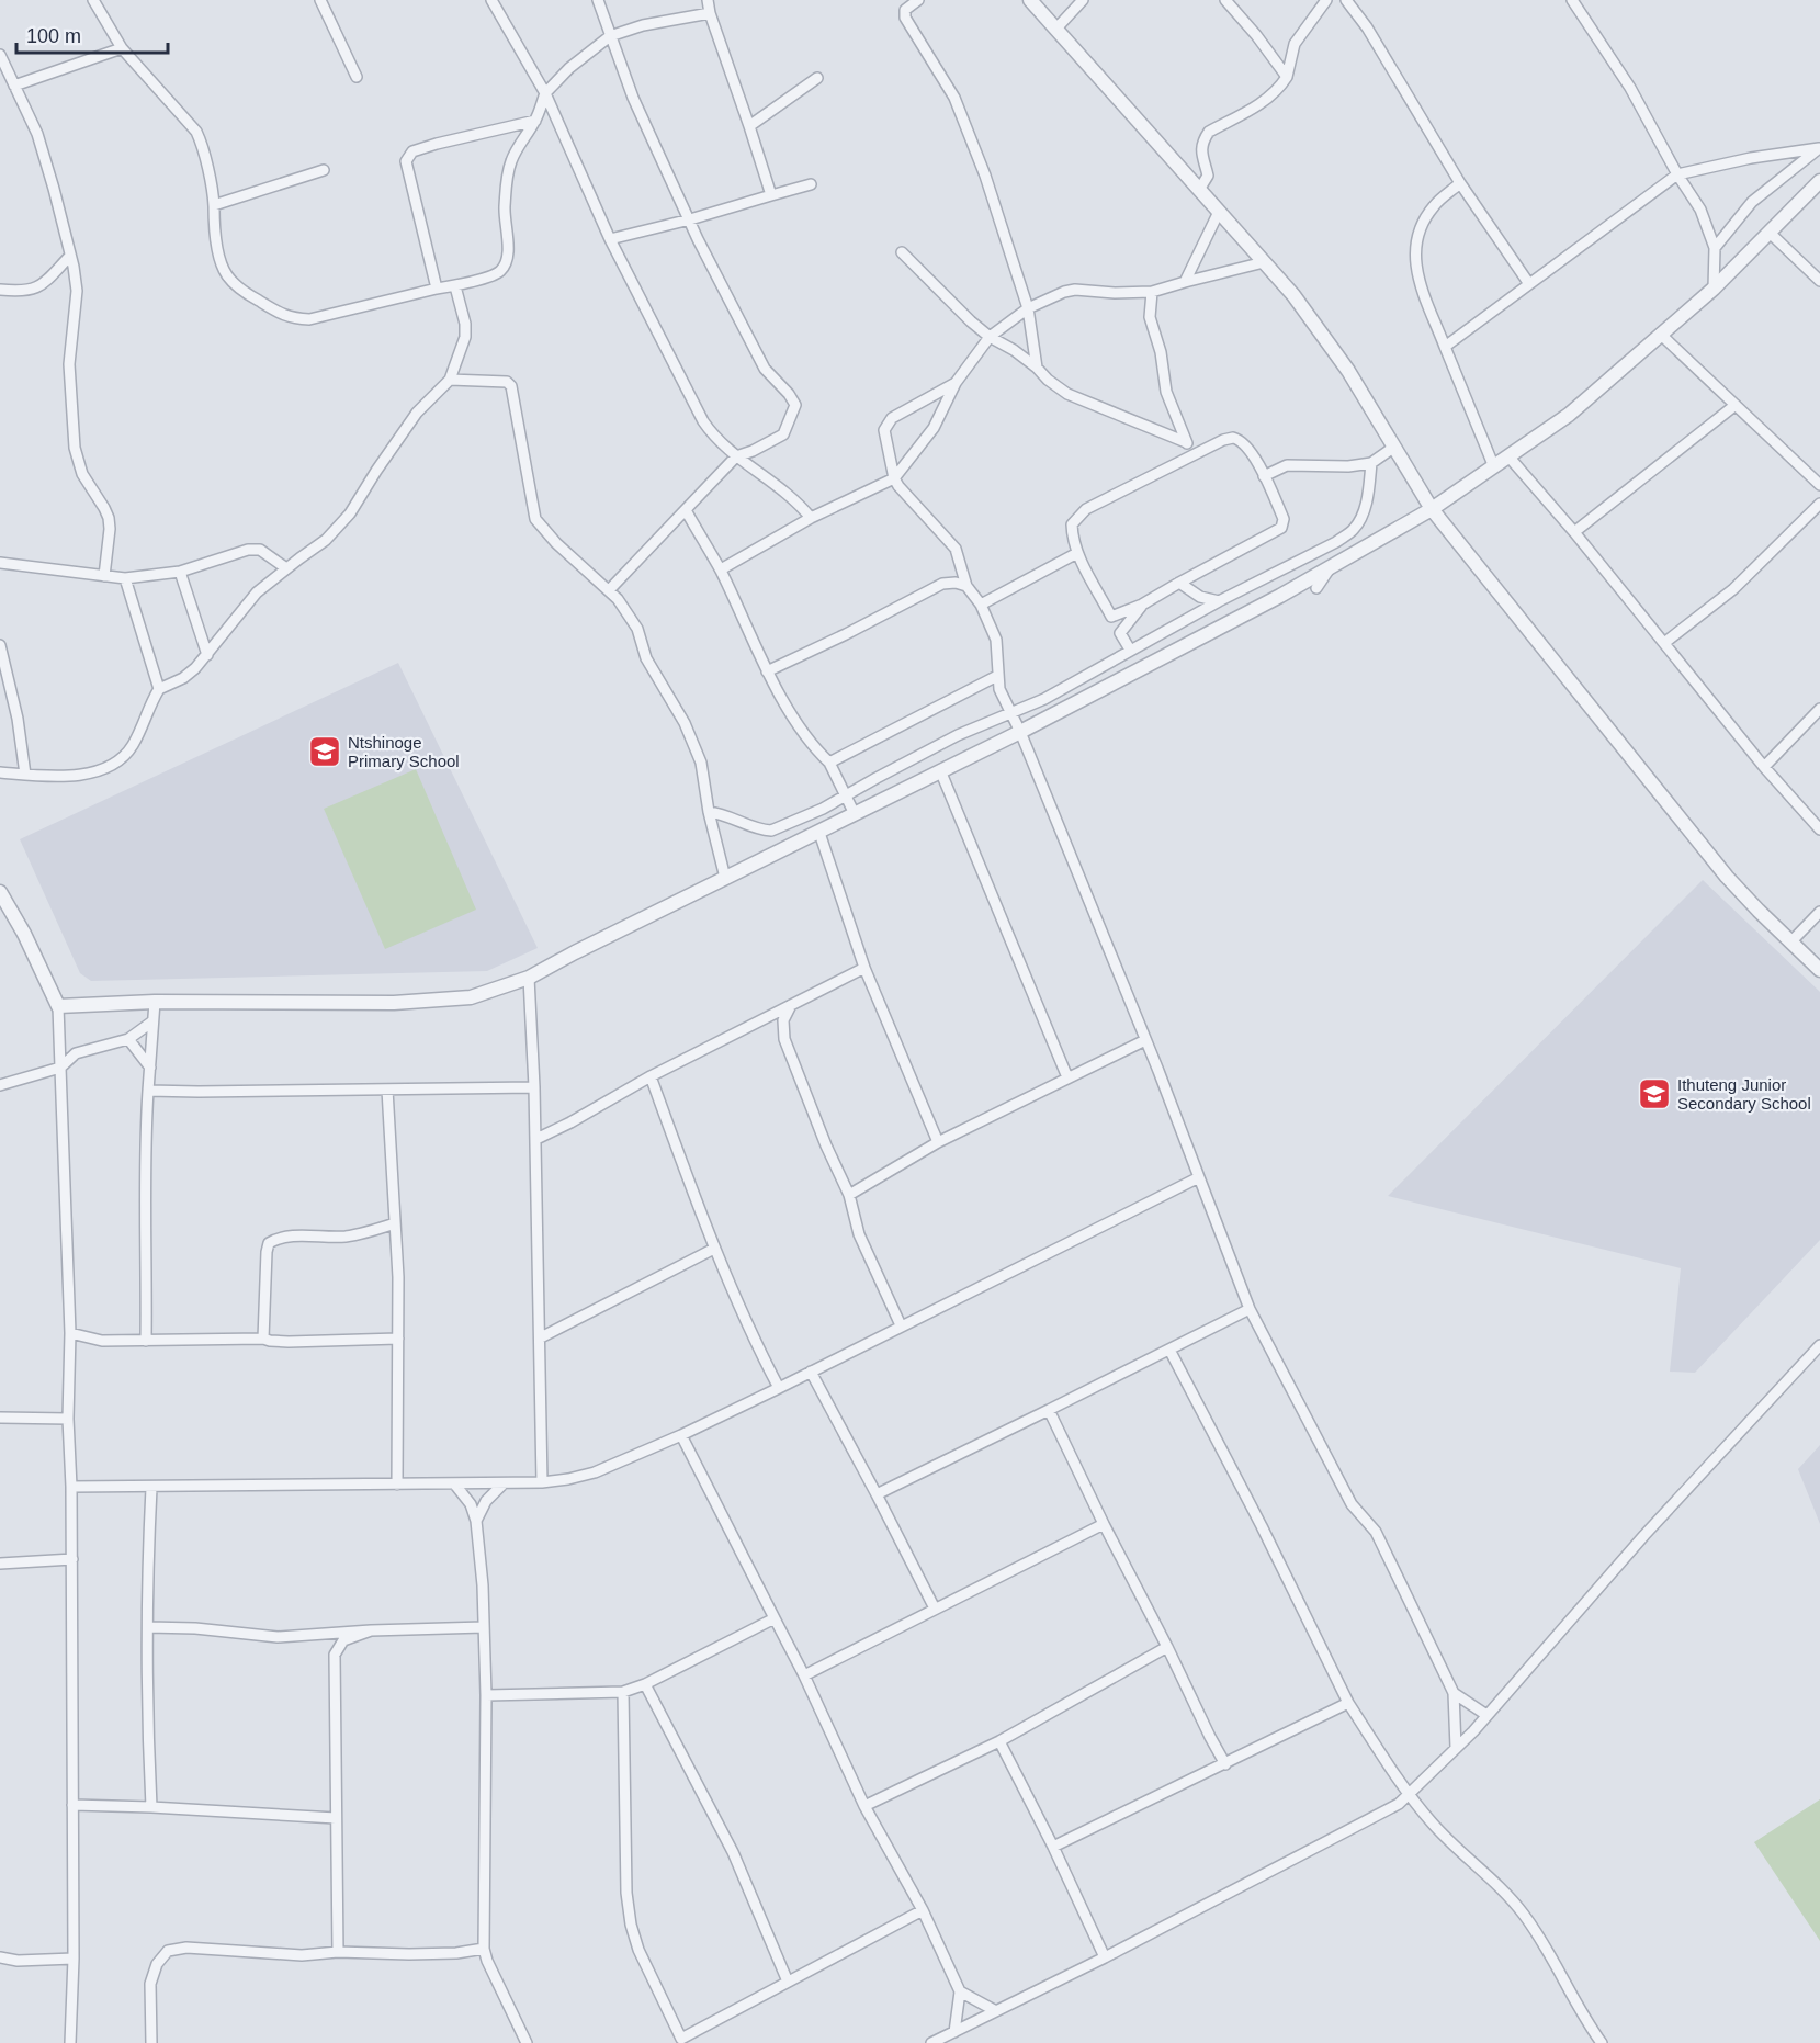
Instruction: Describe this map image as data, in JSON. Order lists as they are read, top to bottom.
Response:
{
  "places": {
    "school or university": ["Ntshinoge Primary School", "Ithuteng Junior Secondary School"]
  },
  "scale_bar": "100 m"
}
